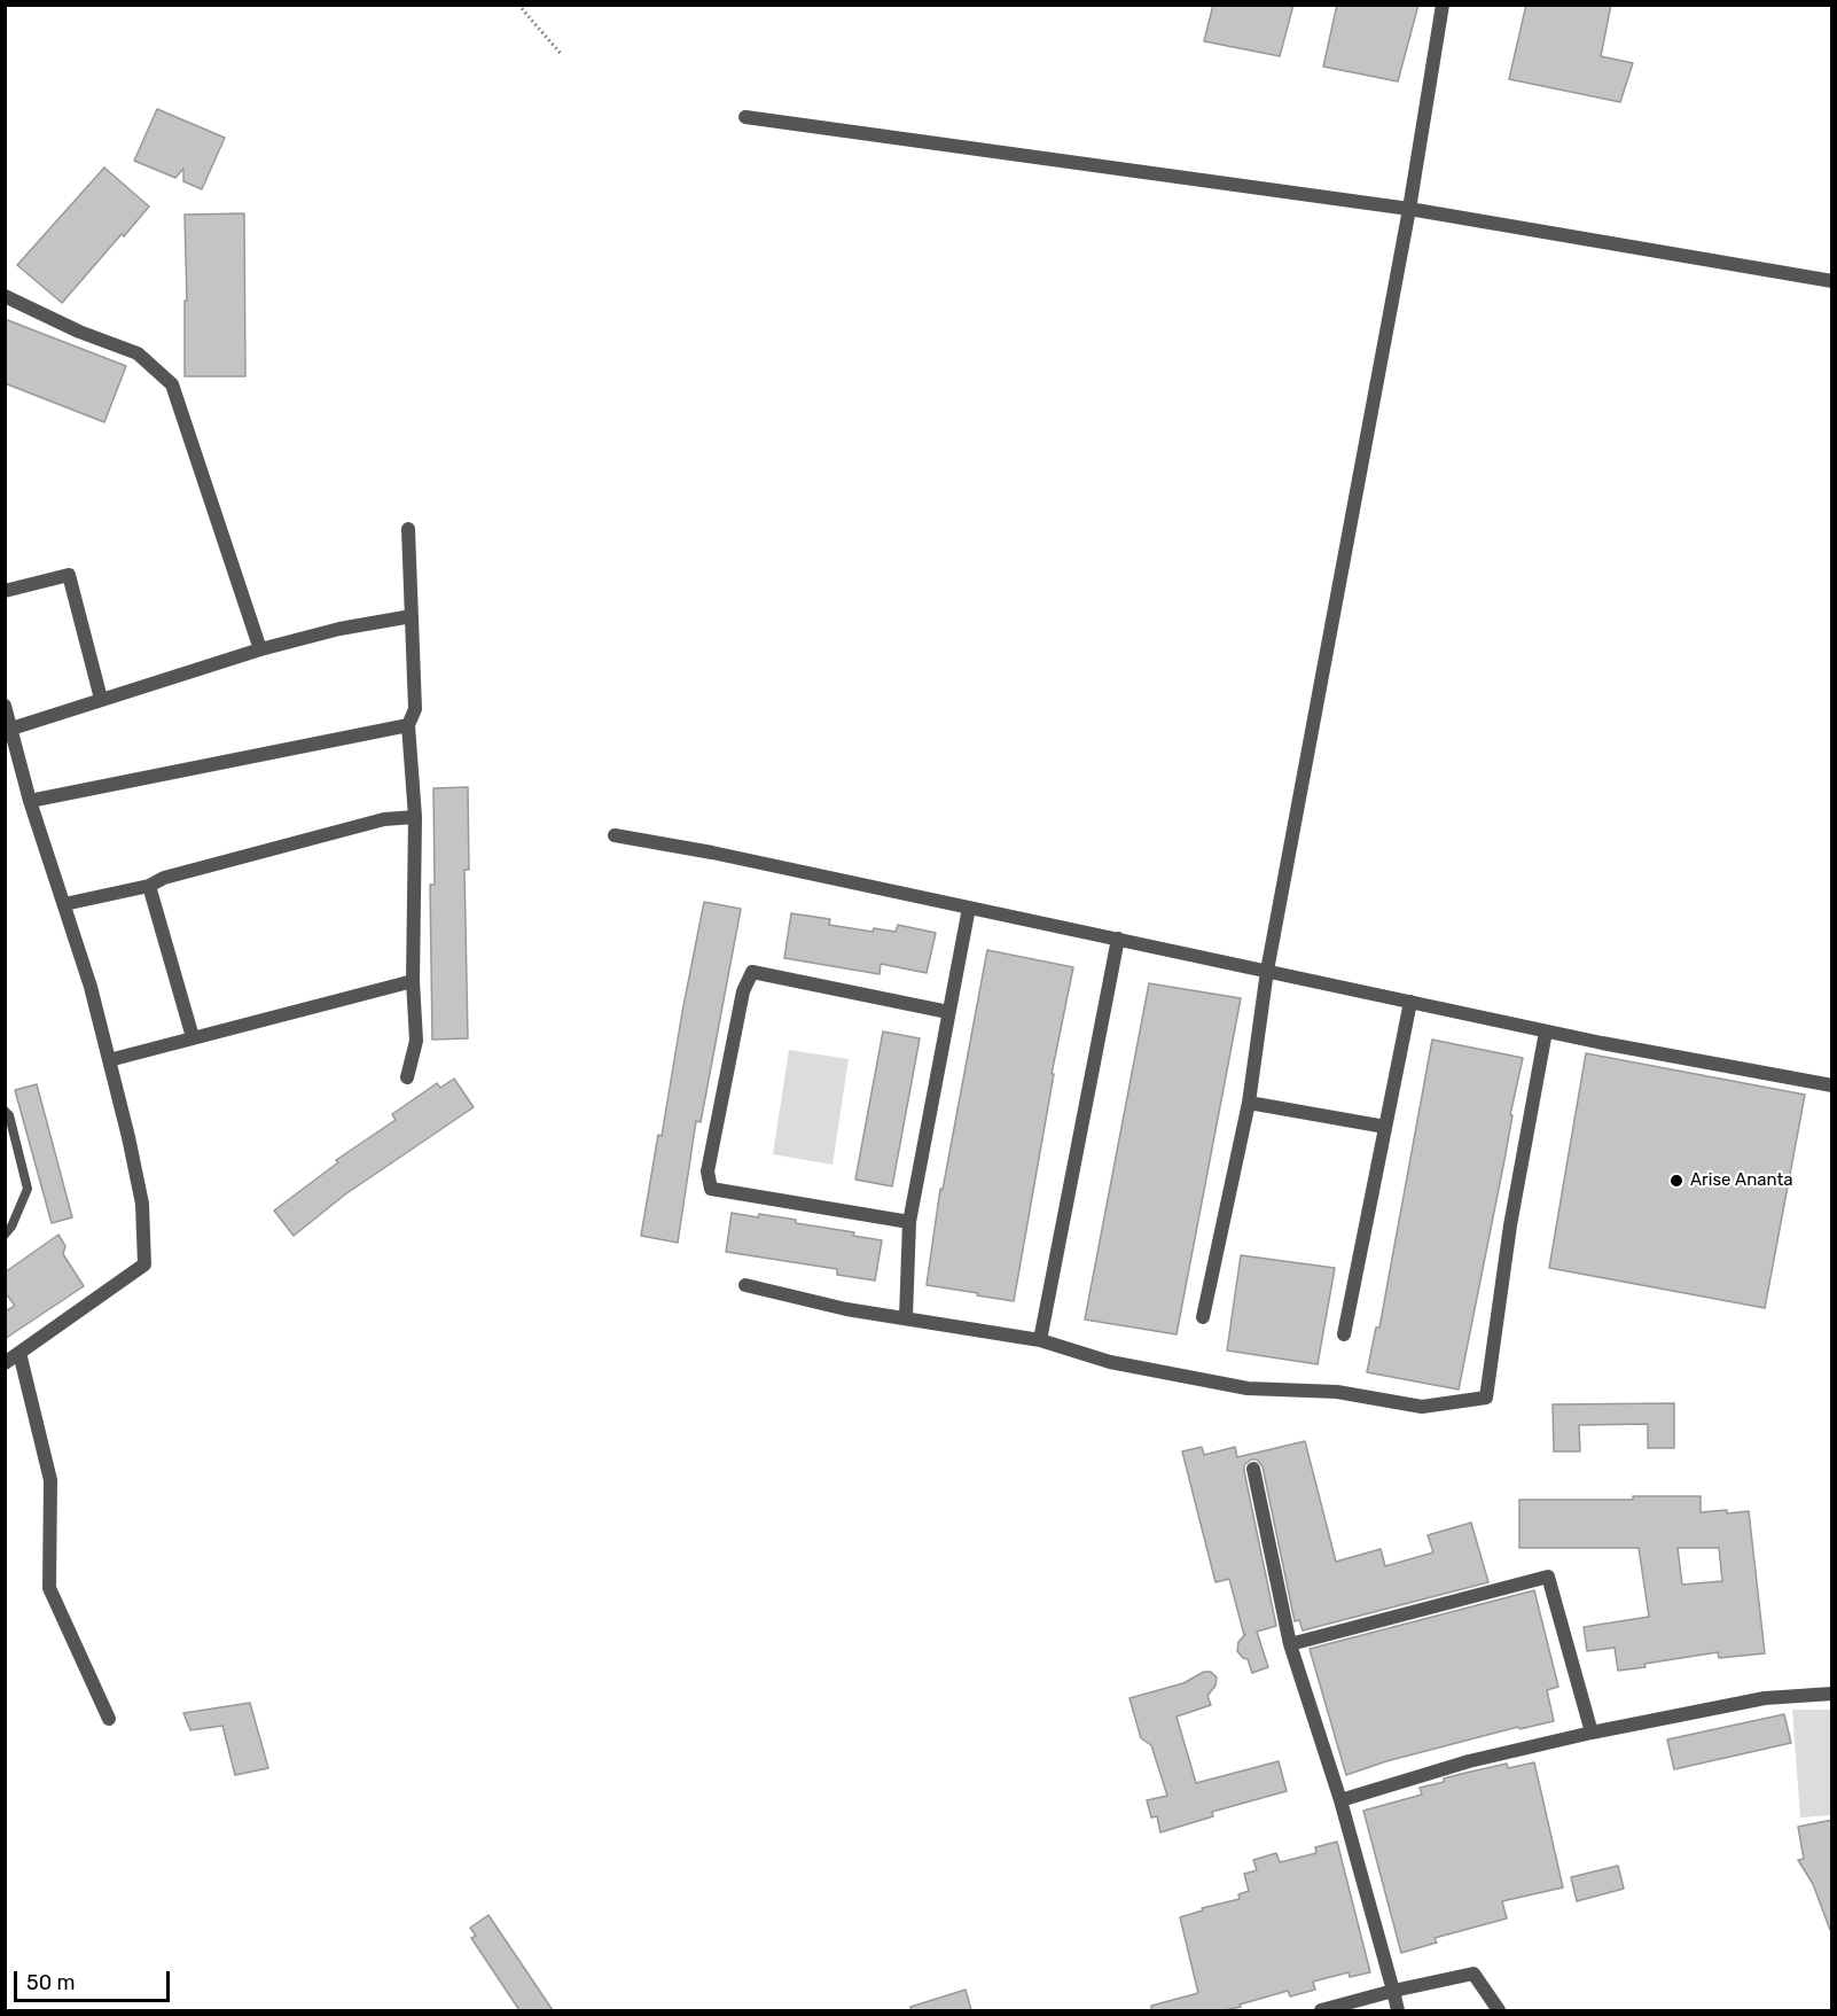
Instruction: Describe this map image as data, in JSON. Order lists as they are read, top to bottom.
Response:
{
  "places": ["Arise Ananta"],
  "scale_bar": "50 m"
}
